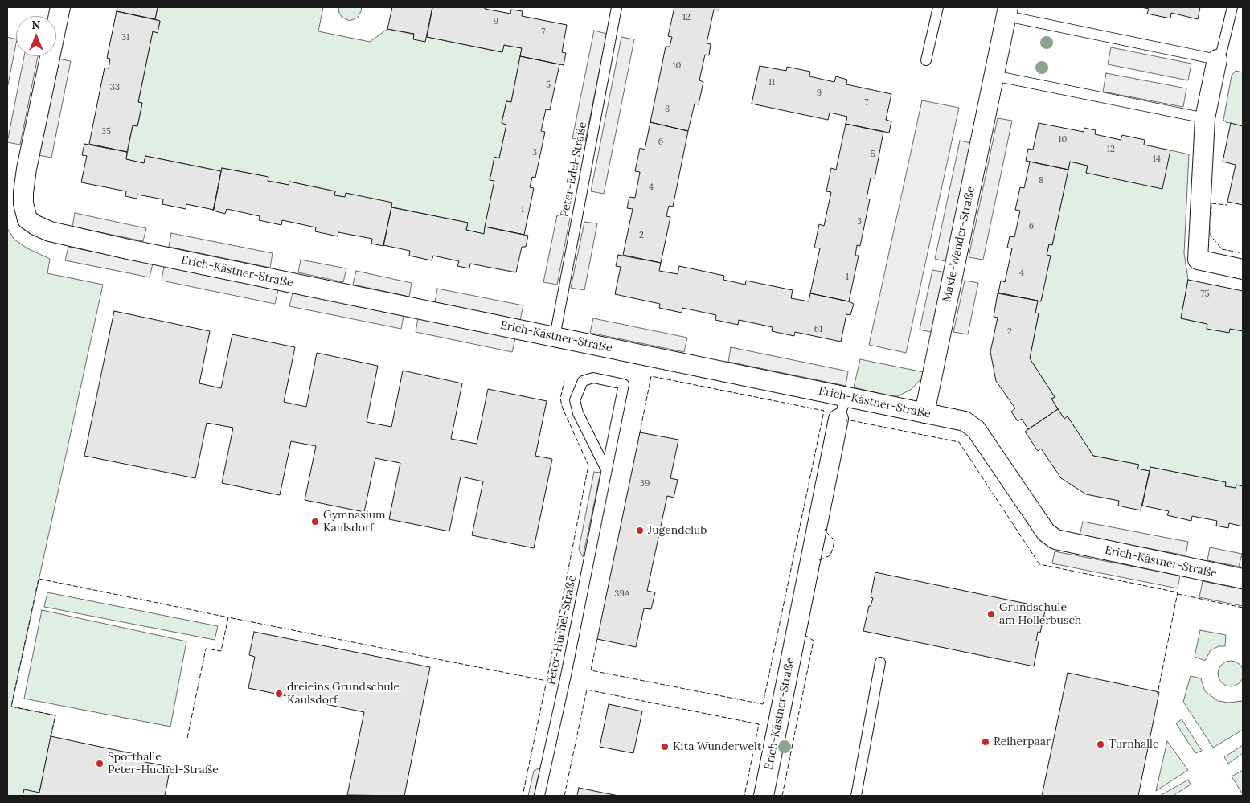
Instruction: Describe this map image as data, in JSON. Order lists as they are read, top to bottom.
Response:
{
  "streets": {
    "street": ["Maxie-Wander-Straße", "Erich-Kästner-Straße"],
    "lane": ["Peter-Edel-Straße", "Peter-Huchel-Straße"]
  },
  "crossings": [
    ["Peter-Edel-Straße", "Erich-Kästner-Straße"],
    ["Maxie-Wander-Straße", "Erich-Kästner-Straße"]
  ],
  "places": [
    "Gymnasium Kaulsdorf",
    "Jugendclub",
    "Grundschule am Hollerbusch",
    "dreieins Grundschule Kaulsdorf",
    "Reiherpaar",
    "Turnhalle",
    "Kita Wunderwelt",
    "Sporthalle Peter-Huchel-Straße"
  ],
  "house_numbers": [
    "12",
    "9",
    "7",
    "31",
    "10",
    "11",
    "5",
    "33",
    "9",
    "7",
    "8",
    "35",
    "10",
    "6",
    "12",
    "3",
    "5",
    "14",
    "8",
    "4",
    "1",
    "3",
    "6",
    "2",
    "4",
    "1",
    "75",
    "61",
    "2",
    "39",
    "39A"
  ],
  "north": "top"
}
